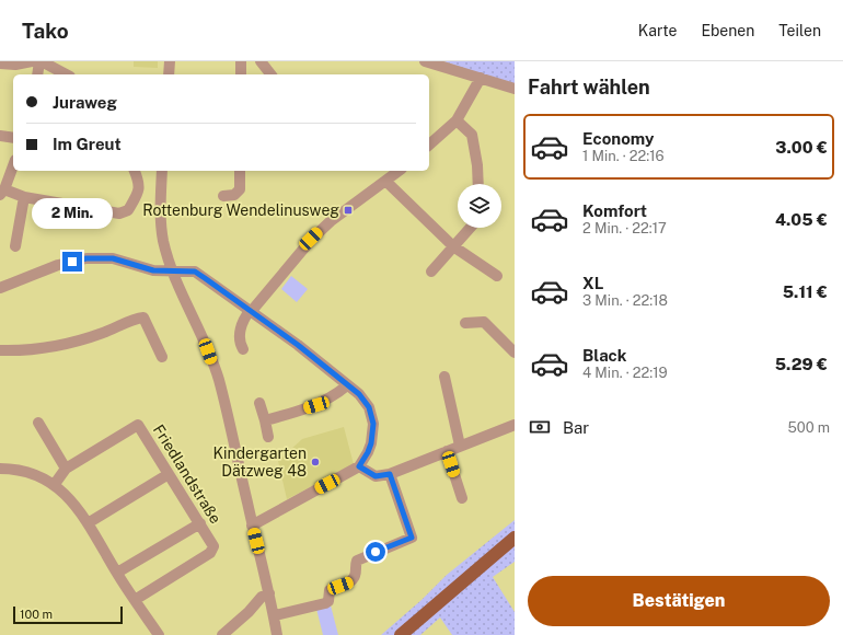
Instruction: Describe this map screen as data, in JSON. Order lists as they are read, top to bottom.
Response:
{
  "streets": {
    "street": ["Friedlandstraße"]
  },
  "places": {
    "transit": ["Rottenburg Wendelinusweg"],
    "other": ["Kindergarten Dätzweg 48"]
  },
  "scale_bar": "100 m",
  "page": {
    "header": "Tako",
    "nav": ["Karte", "Ebenen", "Teilen"],
    "heading": "Fahrt wählen",
    "banner": ["Juraweg", "Im Greut"],
    "list": [
      {
        "name": "Economy",
        "note": "1 Min. · 22:16",
        "value": "3.00 €"
      },
      {
        "name": "Komfort",
        "note": "2 Min. · 22:17",
        "value": "4.05 €"
      },
      {
        "name": "XL",
        "note": "3 Min. · 22:18",
        "value": "5.11 €"
      },
      {
        "name": "Black",
        "note": "4 Min. · 22:19",
        "value": "5.29 €"
      }
    ],
    "bubble": "2 Min.",
    "pay": ["Bar", "500 m"],
    "buttons": "Bestätigen",
    "scale": "100 m"
  }
}
